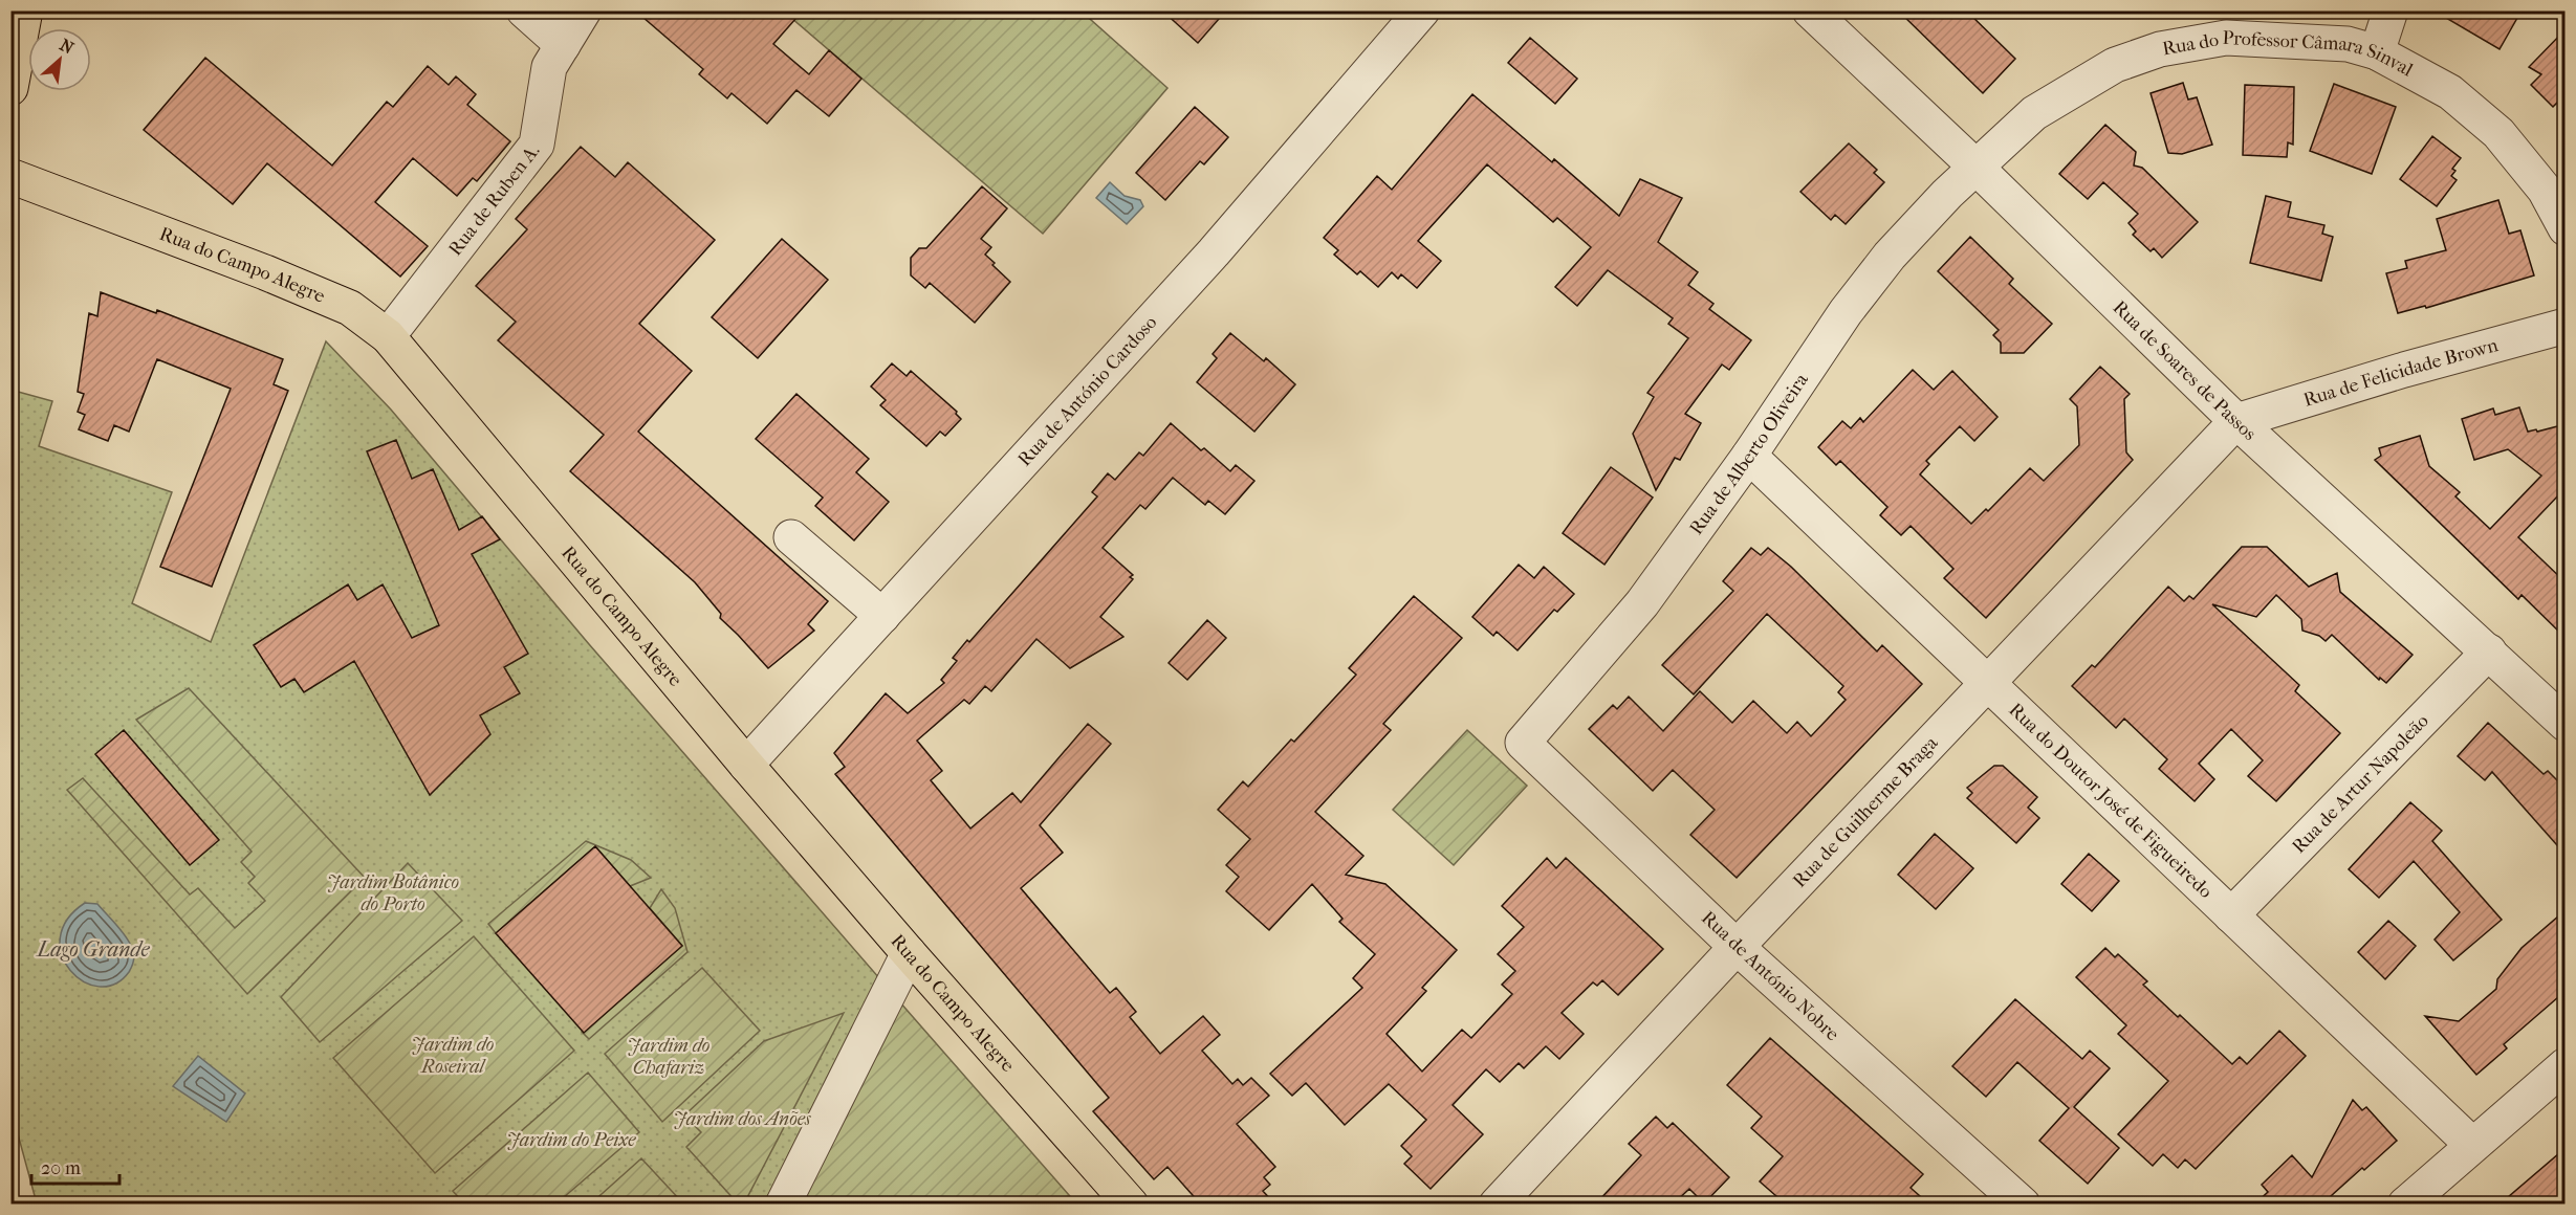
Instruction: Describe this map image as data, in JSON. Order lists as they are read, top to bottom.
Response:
{
  "streets": {
    "main road": ["Rua do Campo Alegre"],
    "street": [
      "Rua do Professor Câmara Sinval",
      "Rua de Ruben A.",
      "Rua de Soares de Passos",
      "Rua de Felicidade Brown",
      "Rua de António Cardoso",
      "Rua de Alberto Oliveira",
      "Rua de Artur Napoleão",
      "Rua do Doutor José de Figueiredo",
      "Rua de Guilherme Braga",
      "Rua de António Nobre"
    ]
  },
  "crossings": [
    ["Rua do Professor Câmara Sinval", "Rua de Soares de Passos"],
    ["Rua do Professor Câmara Sinval", "Rua de Alberto Oliveira"],
    ["Rua de Ruben A.", "Rua do Campo Alegre"],
    ["Rua do Campo Alegre", "Rua de António Cardoso"],
    ["Rua de Soares de Passos", "Rua de Felicidade Brown"],
    ["Rua de Soares de Passos", "Rua de Alberto Oliveira"],
    ["Rua de Soares de Passos", "Rua de Artur Napoleão"],
    ["Rua de Soares de Passos", "Rua de Guilherme Braga"],
    ["Rua de Felicidade Brown", "Rua de Guilherme Braga"],
    ["Rua de Alberto Oliveira", "Rua do Doutor José de Figueiredo"],
    ["Rua de Alberto Oliveira", "Rua de António Nobre"],
    ["Rua de Artur Napoleão", "Rua do Doutor José de Figueiredo"],
    ["Rua do Doutor José de Figueiredo", "Rua de Guilherme Braga"],
    ["Rua de Guilherme Braga", "Rua de António Nobre"]
  ],
  "water": ["Lago Grande"],
  "parks": [
    "Jardim Botânico do Porto",
    "Jardim do Roseiral",
    "Jardim do Chafariz",
    "Jardim dos Anões",
    "Jardim do Peixe"
  ],
  "scale_bar": "20 m",
  "north": "top right"
}
